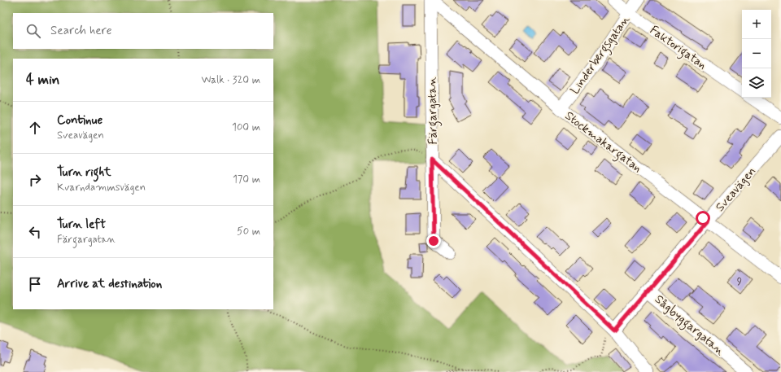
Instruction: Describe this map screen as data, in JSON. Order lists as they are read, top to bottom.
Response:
{
  "streets": {
    "street": [
      "Faktorigatan",
      "Linderbergsgatan",
      "Färgargatan",
      "Stockmakargatan",
      "Sveavägen",
      "Sågbyggargatan"
    ]
  },
  "crossings": [
    ["Faktorigatan", "Linderbergsgatan"],
    ["Linderbergsgatan", "Stockmakargatan"],
    ["Färgargatan", "Stockmakargatan"],
    ["Stockmakargatan", "Sveavägen"],
    ["Sveavägen", "Sågbyggargatan"]
  ],
  "house_numbers": ["9"],
  "page": {
    "map_buttons": ["+", "−"],
    "search": "Search here",
    "heading": ["4 min", "Walk · 320 m"],
    "list": [
      ["Continue", "Sveavägen", "100 m"],
      ["Turn right", "Kvarndammsvägen", "170 m"],
      ["Turn left", "Färgargatan", "50 m"],
      "Arrive at destination"
    ]
  }
}
